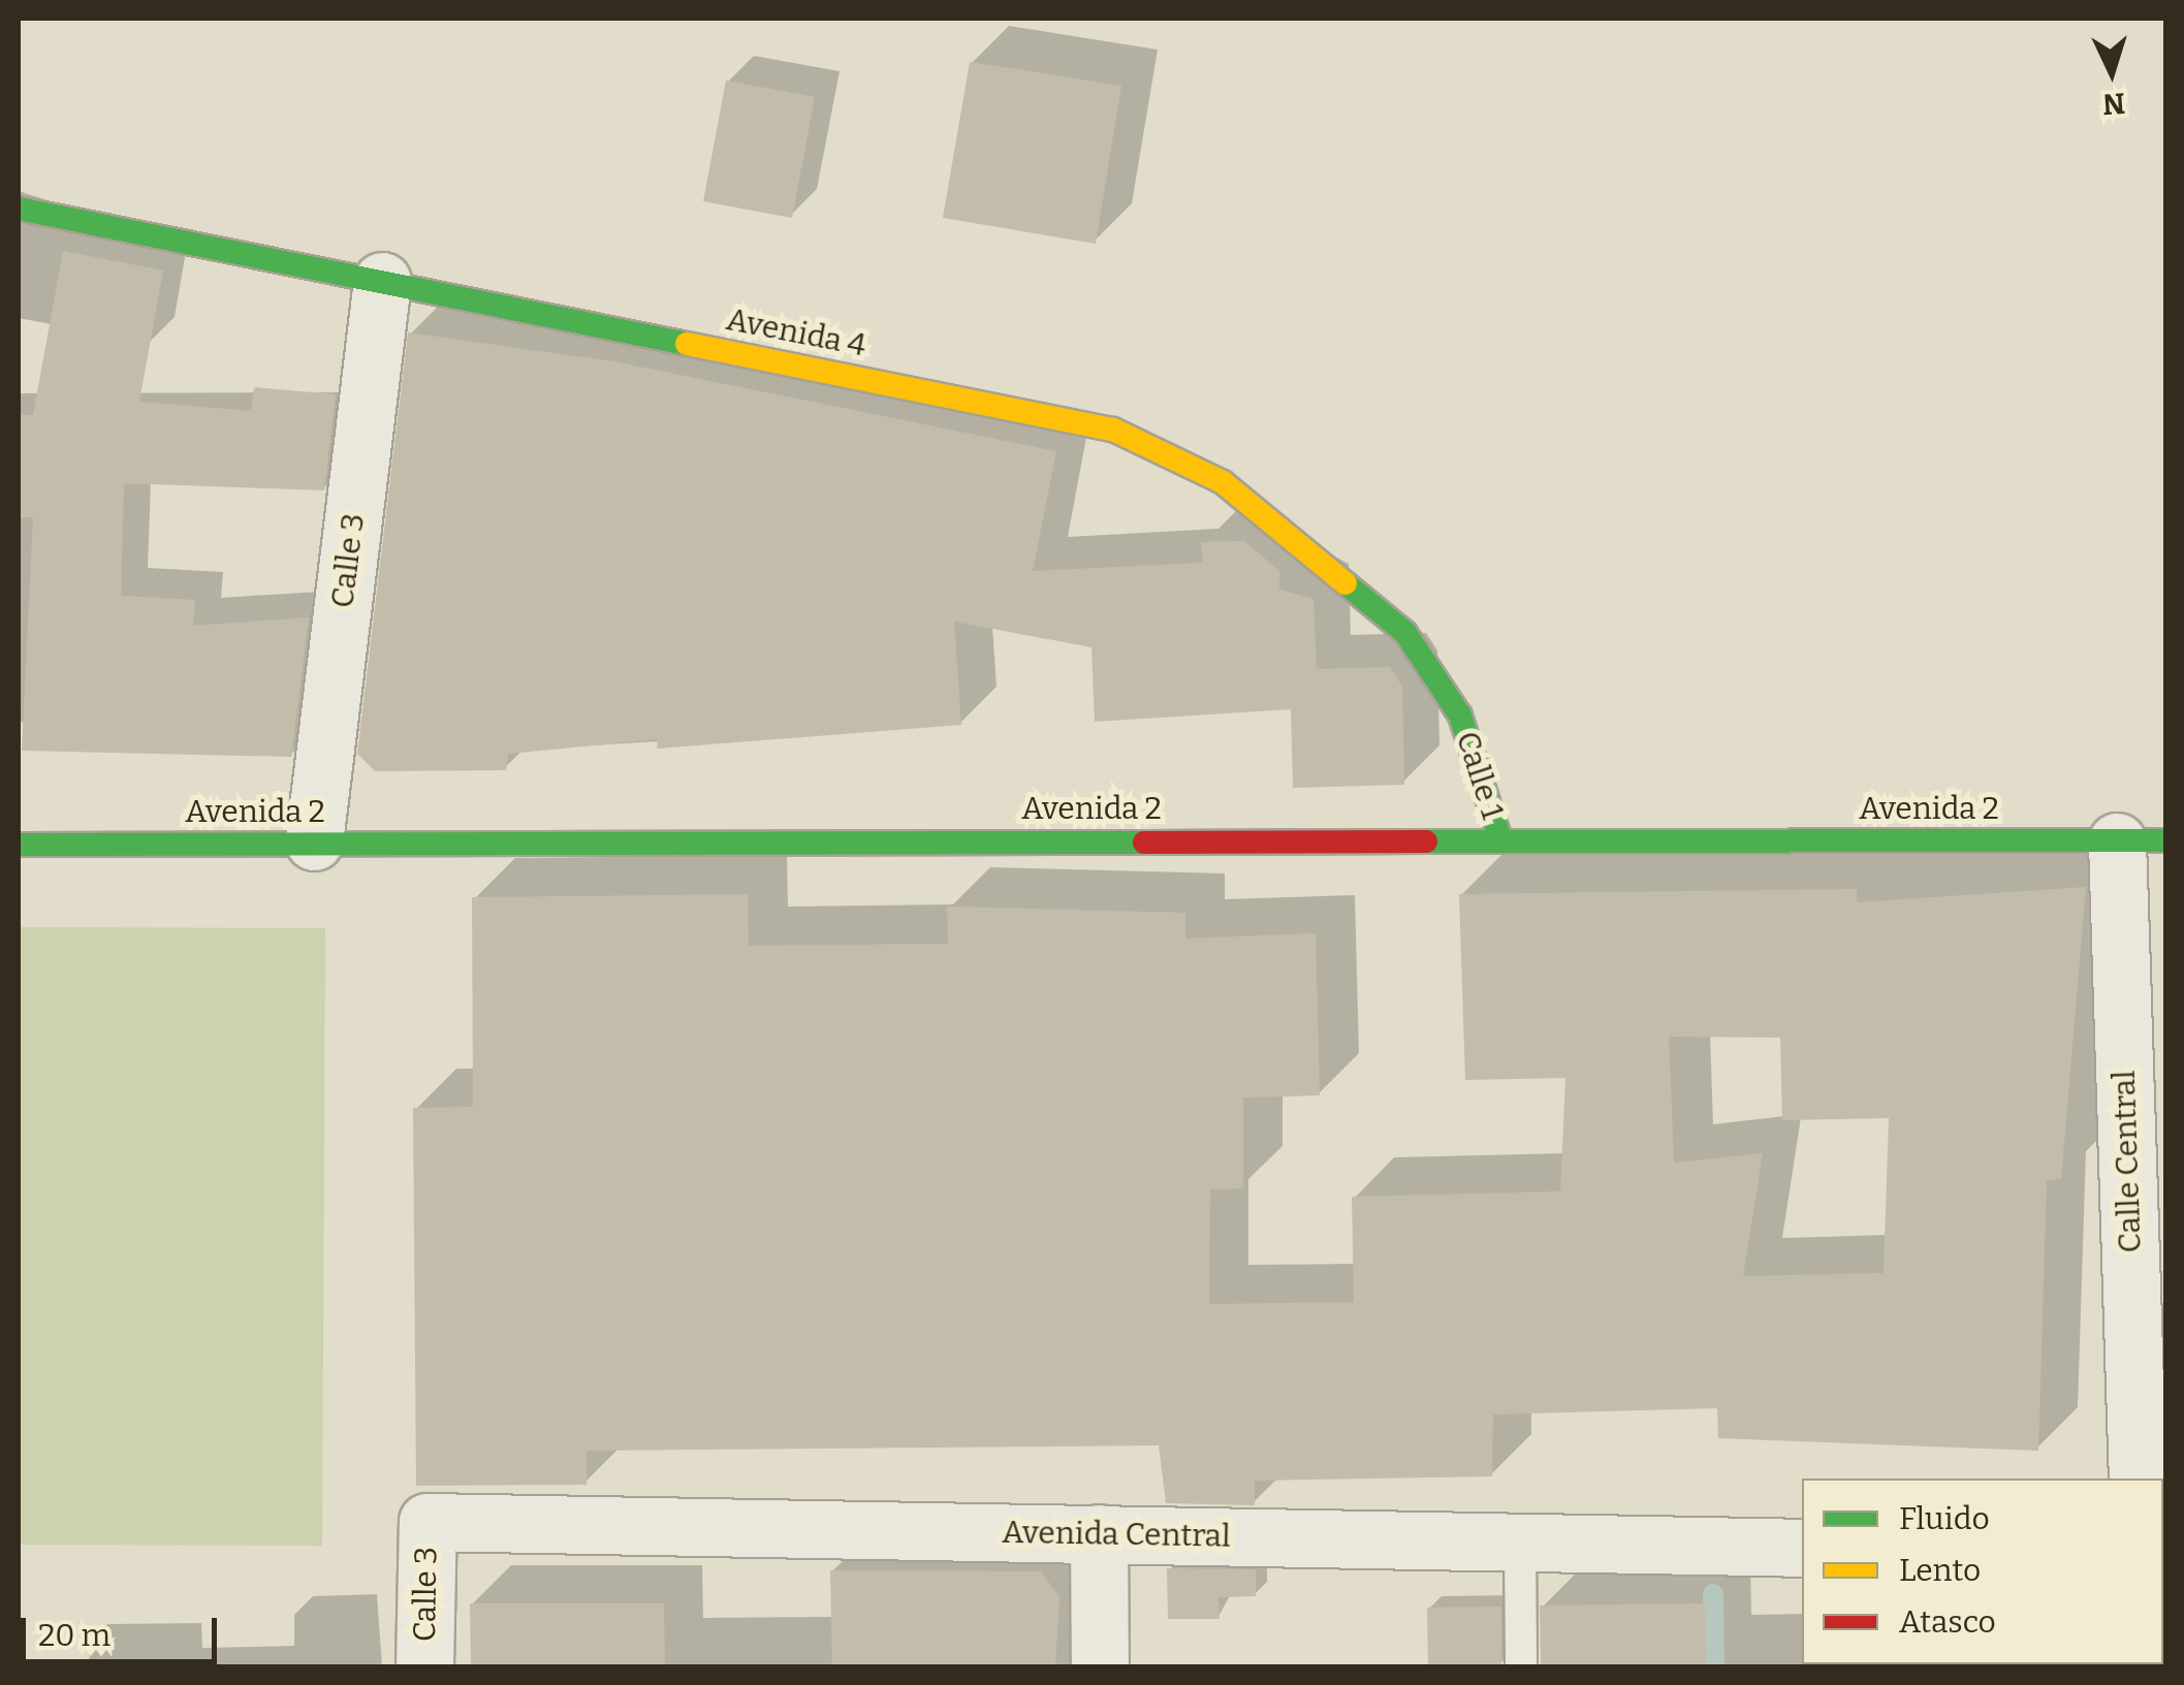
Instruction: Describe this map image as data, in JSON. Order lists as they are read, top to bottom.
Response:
{
  "streets": {
    "main road": ["Avenida 4", "Calle 1", "Avenida 2"],
    "street": ["Calle 3", "Calle Central", "Avenida Central"]
  },
  "crossings": [
    ["Avenida 4", "Calle 3"],
    ["Avenida 4", "Calle 1"],
    ["Calle 3", "Avenida 2"],
    ["Calle 3", "Avenida Central"],
    ["Calle 1", "Avenida 2"],
    ["Avenida 2", "Calle Central"]
  ],
  "legend": ["Fluido", "Lento", "Atasco"],
  "scale_bar": "20 m",
  "north": "bottom"
}
